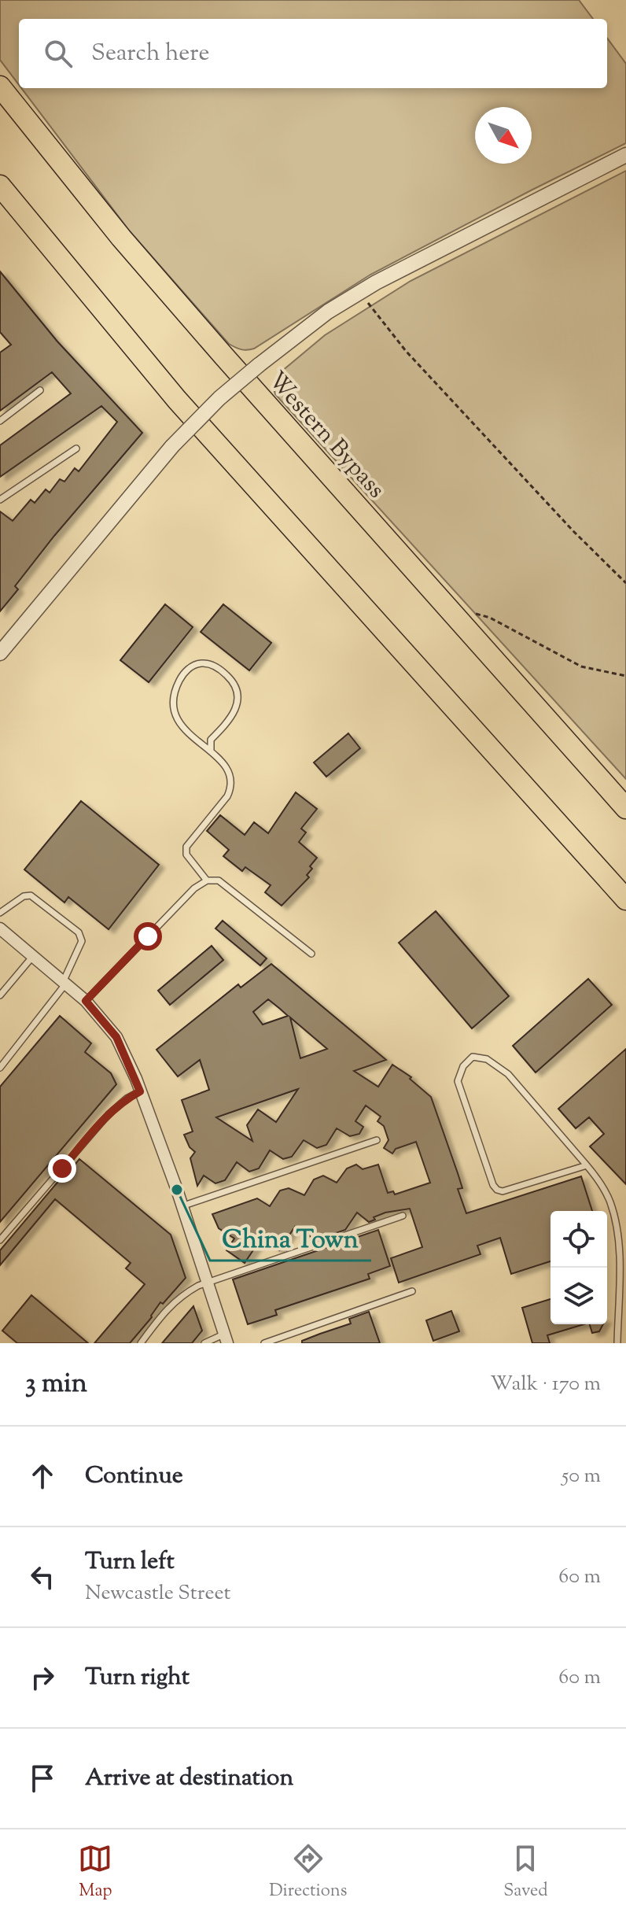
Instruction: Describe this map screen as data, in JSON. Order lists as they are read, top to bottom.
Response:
{
  "streets": {
    "highway": ["Western Bypass"]
  },
  "places": ["China Town"],
  "north": "bottom right",
  "page": {
    "search": "Search here",
    "heading": ["3 min", "Walk · 170 m"],
    "list": [
      ["Continue", "50 m"],
      ["Turn left", "Newcastle Street", "60 m"],
      ["Turn right", "60 m"],
      "Arrive at destination"
    ],
    "nav": ["Map", "Directions", "Saved"]
  }
}
